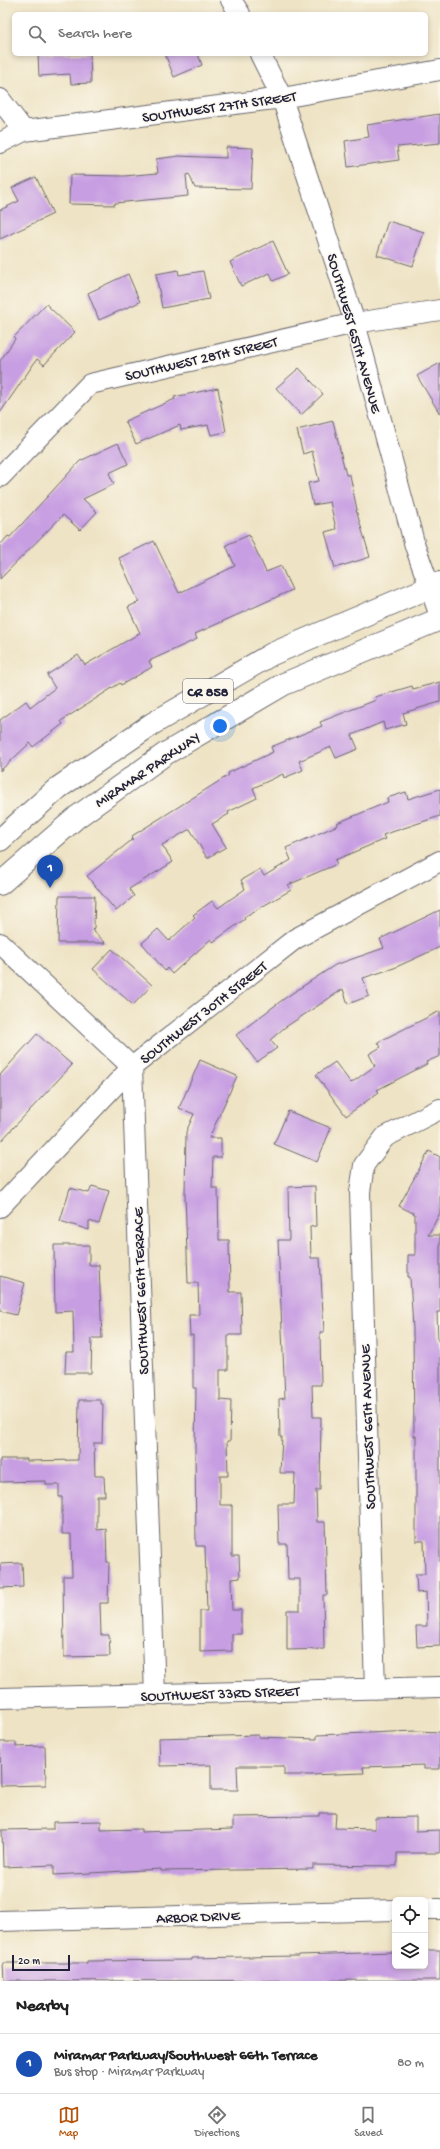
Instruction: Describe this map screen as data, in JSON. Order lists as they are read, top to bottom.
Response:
{
  "streets": {
    "main road": ["CR 858", "MIRAMAR PARKWAY"],
    "street": [
      "SOUTHWEST 27TH STREET",
      "SOUTHWEST 65TH AVENUE",
      "SOUTHWEST 28TH STREET",
      "SOUTHWEST 30TH STREET",
      "SOUTHWEST 66TH TERRACE",
      "SOUTHWEST 66TH AVENUE",
      "SOUTHWEST 33RD STREET",
      "ARBOR DRIVE"
    ]
  },
  "crossings": [
    ["SOUTHWEST 27TH STREET", "SOUTHWEST 65TH AVENUE"],
    ["SOUTHWEST 65TH AVENUE", "SOUTHWEST 28TH STREET"],
    ["SOUTHWEST 65TH AVENUE", "CR 858"],
    ["SOUTHWEST 65TH AVENUE", "MIRAMAR PARKWAY"],
    ["SOUTHWEST 30TH STREET", "SOUTHWEST 66TH TERRACE"],
    ["SOUTHWEST 66TH TERRACE", "SOUTHWEST 33RD STREET"],
    ["SOUTHWEST 66TH AVENUE", "SOUTHWEST 33RD STREET"]
  ],
  "scale_bar": "20 m",
  "page": {
    "search": "Search here",
    "pins": "1",
    "scale": "20 m",
    "heading": "Nearby",
    "list": [
      {
        "mark": "1",
        "name": "Miramar Parkway/Southwest 66th Terrace",
        "note": "Bus stop · Miramar Parkway",
        "value": "80 m"
      }
    ],
    "nav": ["Map", "Directions", "Saved"]
  }
}
